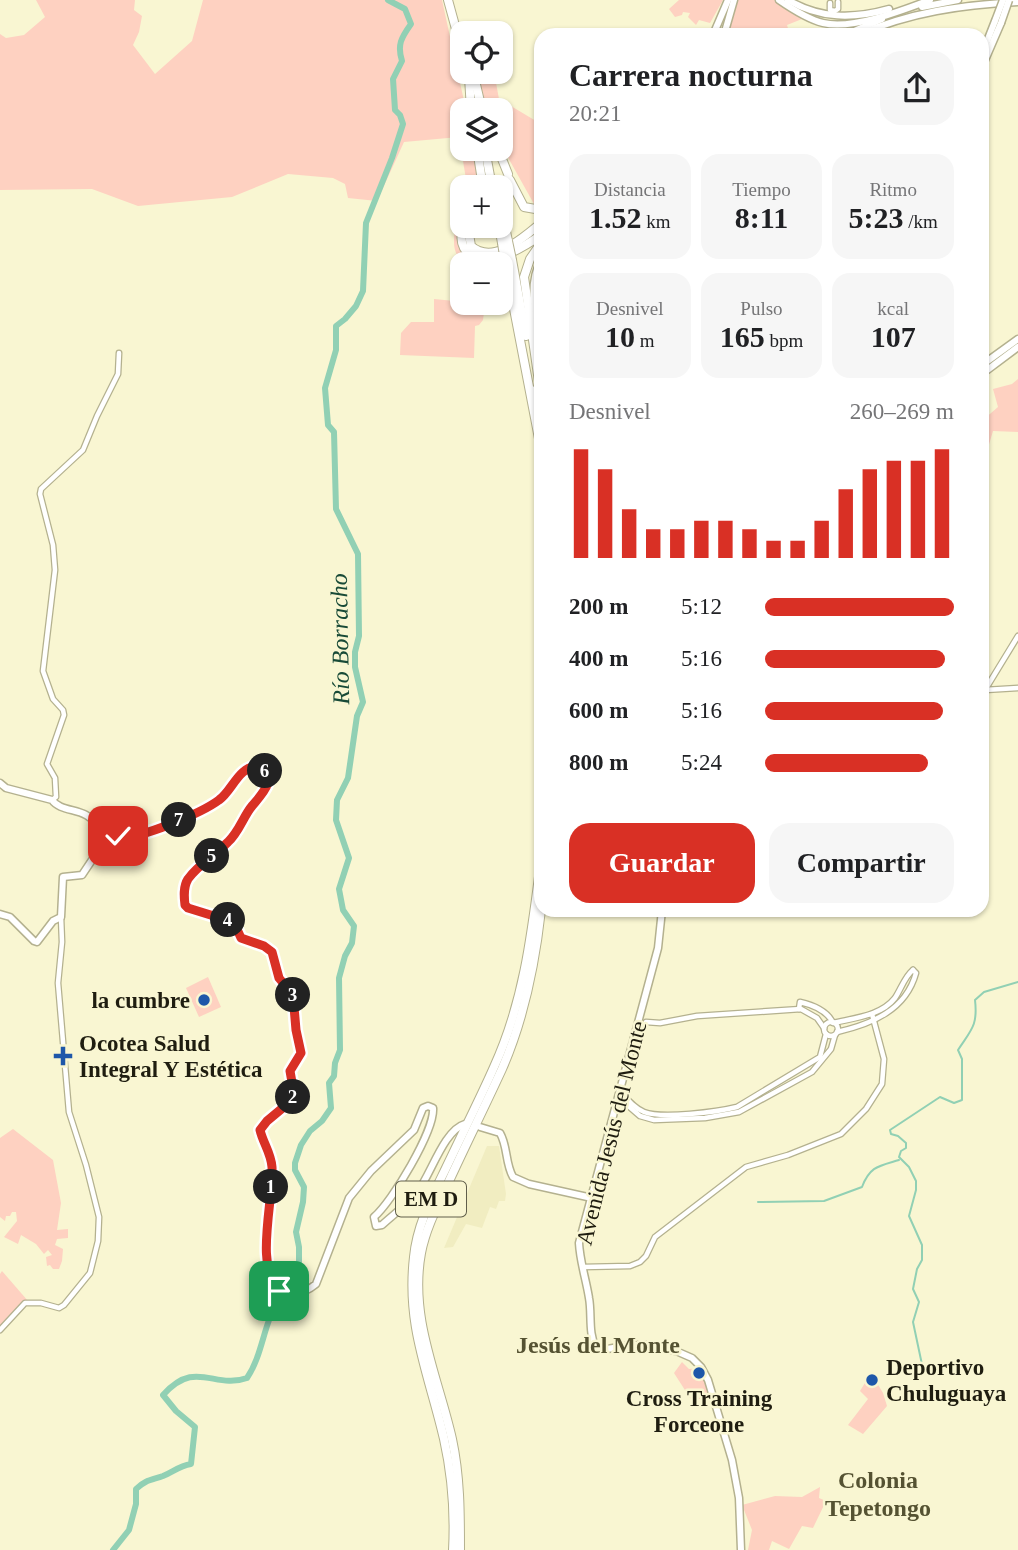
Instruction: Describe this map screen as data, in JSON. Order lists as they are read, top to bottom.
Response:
{
  "streets": {
    "highway": ["EM D"],
    "main road": ["Avenida Jesús del Monte"]
  },
  "districts": ["Jesús del Monte", "Colonia Tepetongo"],
  "water": ["Río Borracho"],
  "places": {
    "other": ["la cumbre", "Cross Training Forceone", "Deportivo Chuluguaya"],
    "health": ["Ocotea Salud Integral Y Estética"]
  },
  "page": {
    "map_buttons": ["+", "−"],
    "heading": ["Carrera nocturna", "20:21"],
    "stats": [
      ["Distancia", "1.52 km"],
      ["Tiempo", "8:11"],
      ["Ritmo", "5:23 /km"],
      ["Desnivel", "10 m"],
      ["Pulso", "165 bpm"],
      ["kcal", "107"]
    ],
    "chart": ["Desnivel", "260–269 m"],
    "list": [
      {
        "name": "200 m",
        "note": "5:12"
      },
      {
        "name": "400 m",
        "note": "5:16"
      },
      {
        "name": "600 m",
        "note": "5:16"
      },
      {
        "name": "800 m",
        "note": "5:24"
      }
    ],
    "pins": [
      "6",
      "7",
      "5",
      "4",
      "3",
      "2",
      "1"
    ],
    "buttons": ["Guardar", "Compartir"]
  }
}
